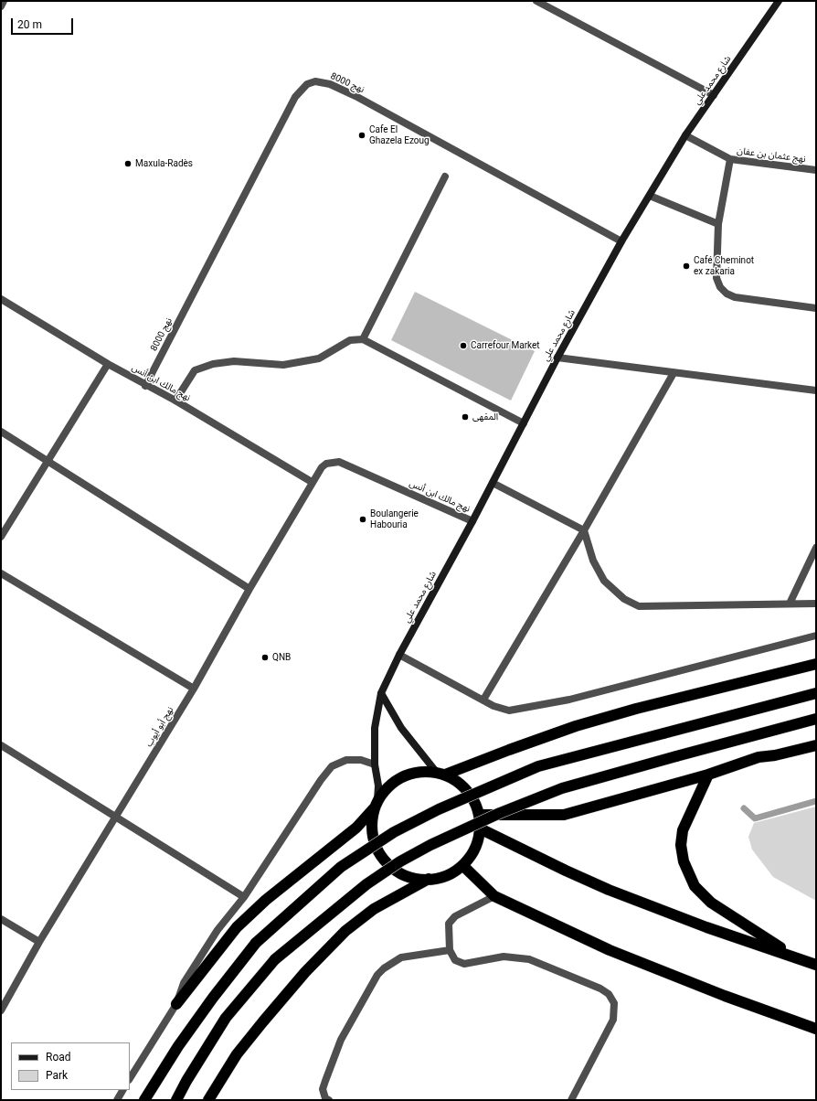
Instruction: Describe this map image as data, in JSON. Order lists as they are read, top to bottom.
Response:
{
  "streets": {
    "main road": ["شارع محمد علي"],
    "street": [
      "نهج 8000",
      "نهج عثمان بن عفان",
      "نهج مالك ابن أنس",
      "نهج أبو أيوب"
    ]
  },
  "crossings": [
    ["شارع محمد علي", "نهج 8000"],
    ["شارع محمد علي", "نهج عثمان بن عفان"],
    ["شارع محمد علي", "نهج مالك ابن أنس"],
    ["نهج 8000", "نهج مالك ابن أنس"],
    ["نهج مالك ابن أنس", "نهج أبو أيوب"]
  ],
  "places": [
    "Cafe El Ghazela Ezoug",
    "Maxula-Radès",
    "Café Cheminot ex zakaria",
    "Carrefour Market",
    "المقهى",
    "Boulangerie Habouria",
    "QNB"
  ],
  "legend": ["Road", "Park"],
  "scale_bar": "20 m"
}
